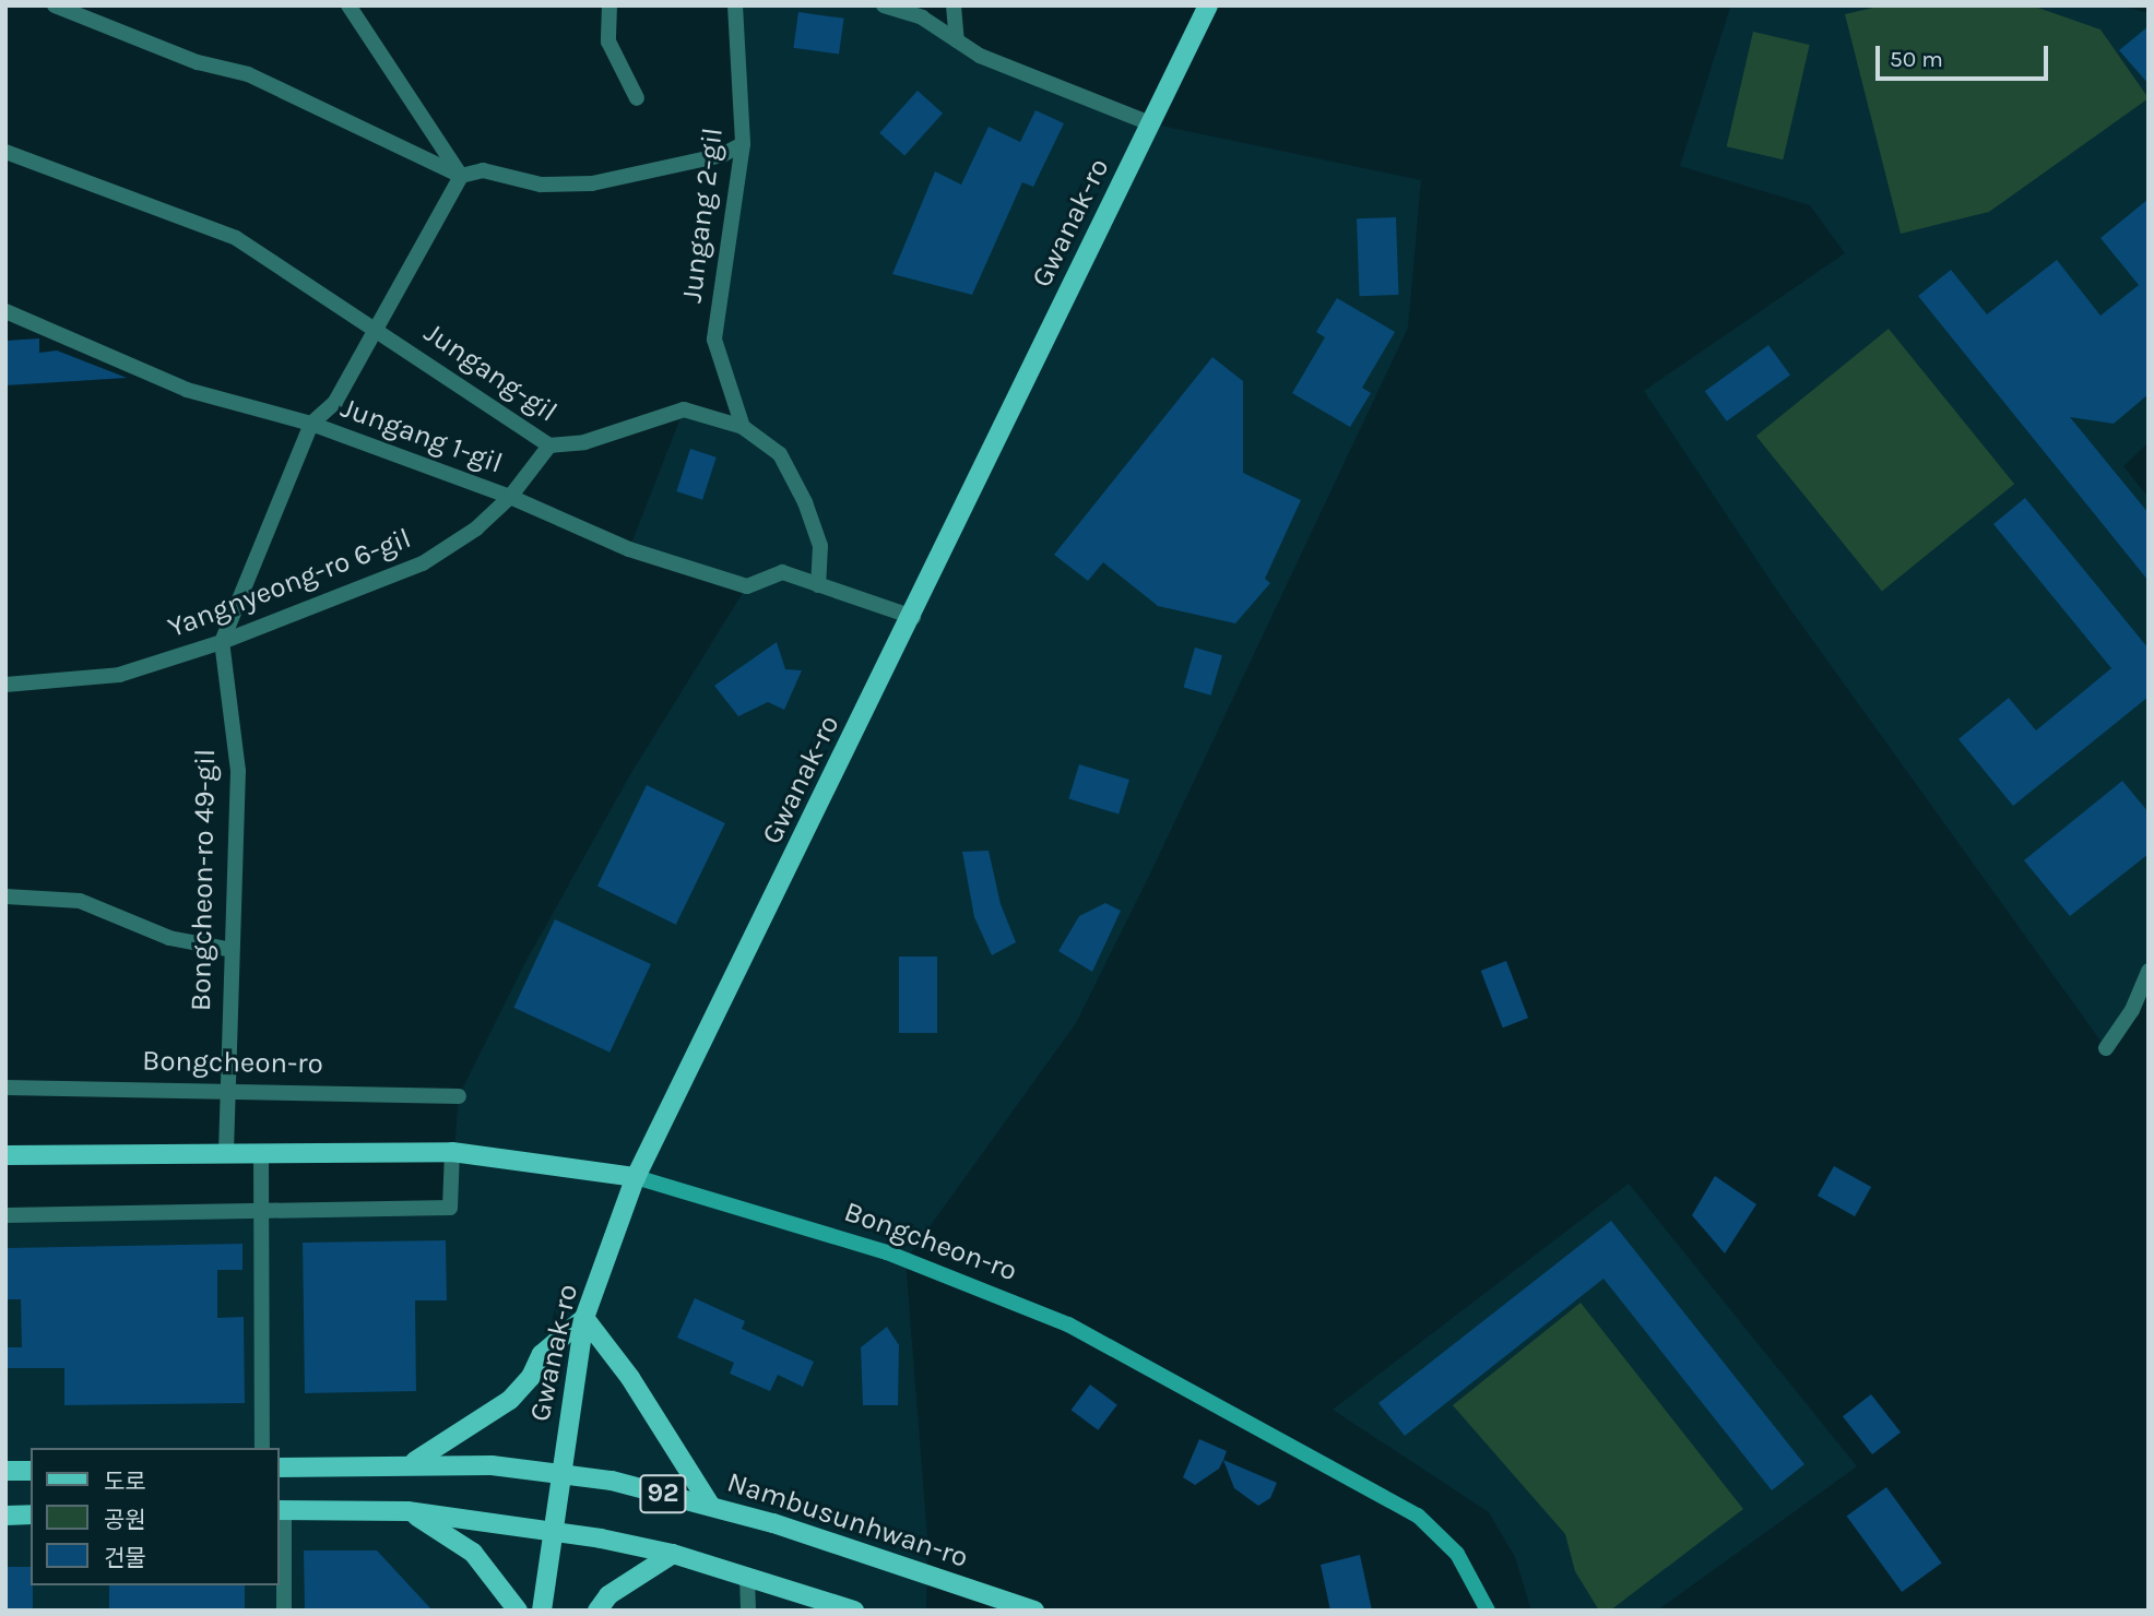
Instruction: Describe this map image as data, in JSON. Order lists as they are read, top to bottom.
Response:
{
  "streets": {
    "main road": [
      "Gwanak-ro",
      "Bongcheon-ro",
      "92",
      "Nambusunhwan-ro"
    ],
    "street": [
      "Jungang 2-gil",
      "Jungang-gil",
      "Jungang 1-gil",
      "Yangnyeong-ro 6-gil",
      "Bongcheon-ro 49-gil"
    ]
  },
  "crossings": [
    ["Jungang 2-gil", "Jungang-gil"],
    ["Gwanak-ro", "Bongcheon-ro"],
    ["Gwanak-ro", "92"],
    ["Gwanak-ro", "Nambusunhwan-ro"],
    ["Jungang-gil", "Jungang 1-gil"],
    ["Jungang-gil", "Yangnyeong-ro 6-gil"],
    ["Jungang-gil", "Bongcheon-ro 49-gil"],
    ["Jungang 1-gil", "Yangnyeong-ro 6-gil"],
    ["Jungang 1-gil", "Bongcheon-ro 49-gil"],
    ["Yangnyeong-ro 6-gil", "Bongcheon-ro 49-gil"],
    ["Bongcheon-ro 49-gil", "Bongcheon-ro"]
  ],
  "legend": ["도로", "공원", "건물"],
  "scale_bar": "50 m"
}
